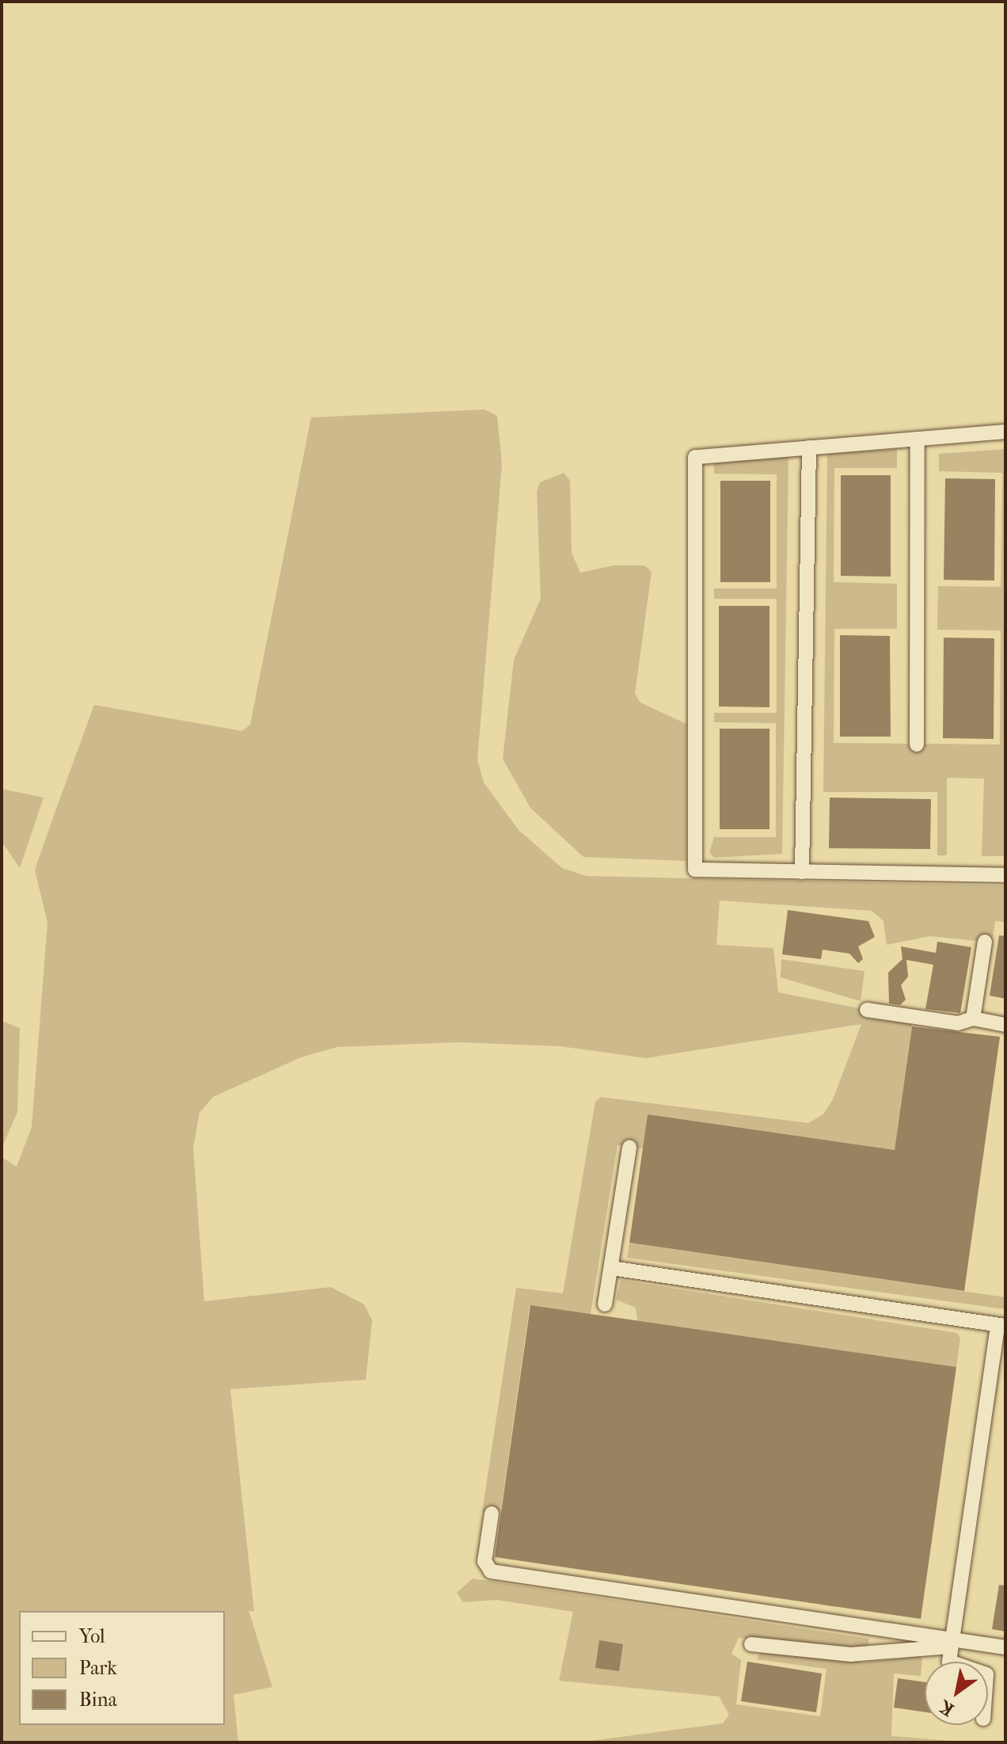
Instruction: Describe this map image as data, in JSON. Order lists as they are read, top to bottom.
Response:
{
  "legend": ["Yol", "Park", "Bina"],
  "north": "bottom left"
}
